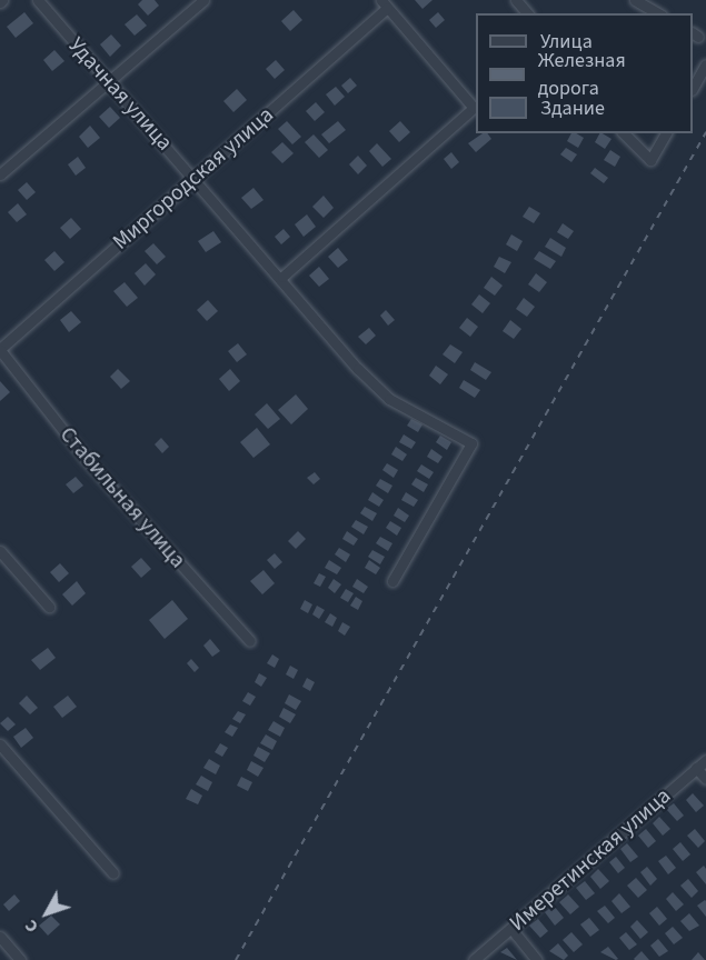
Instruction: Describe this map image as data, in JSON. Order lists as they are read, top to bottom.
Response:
{
  "streets": {
    "street": [
      "Удачная улица",
      "Миргородская улица",
      "Стабильная улица",
      "Имеретинская улица"
    ]
  },
  "crossings": [
    ["Удачная улица", "Миргородская улица"],
    ["Миргородская улица", "Стабильная улица"]
  ],
  "legend": ["Улица", "Железная дорога", "Здание"],
  "north": "bottom left"
}
